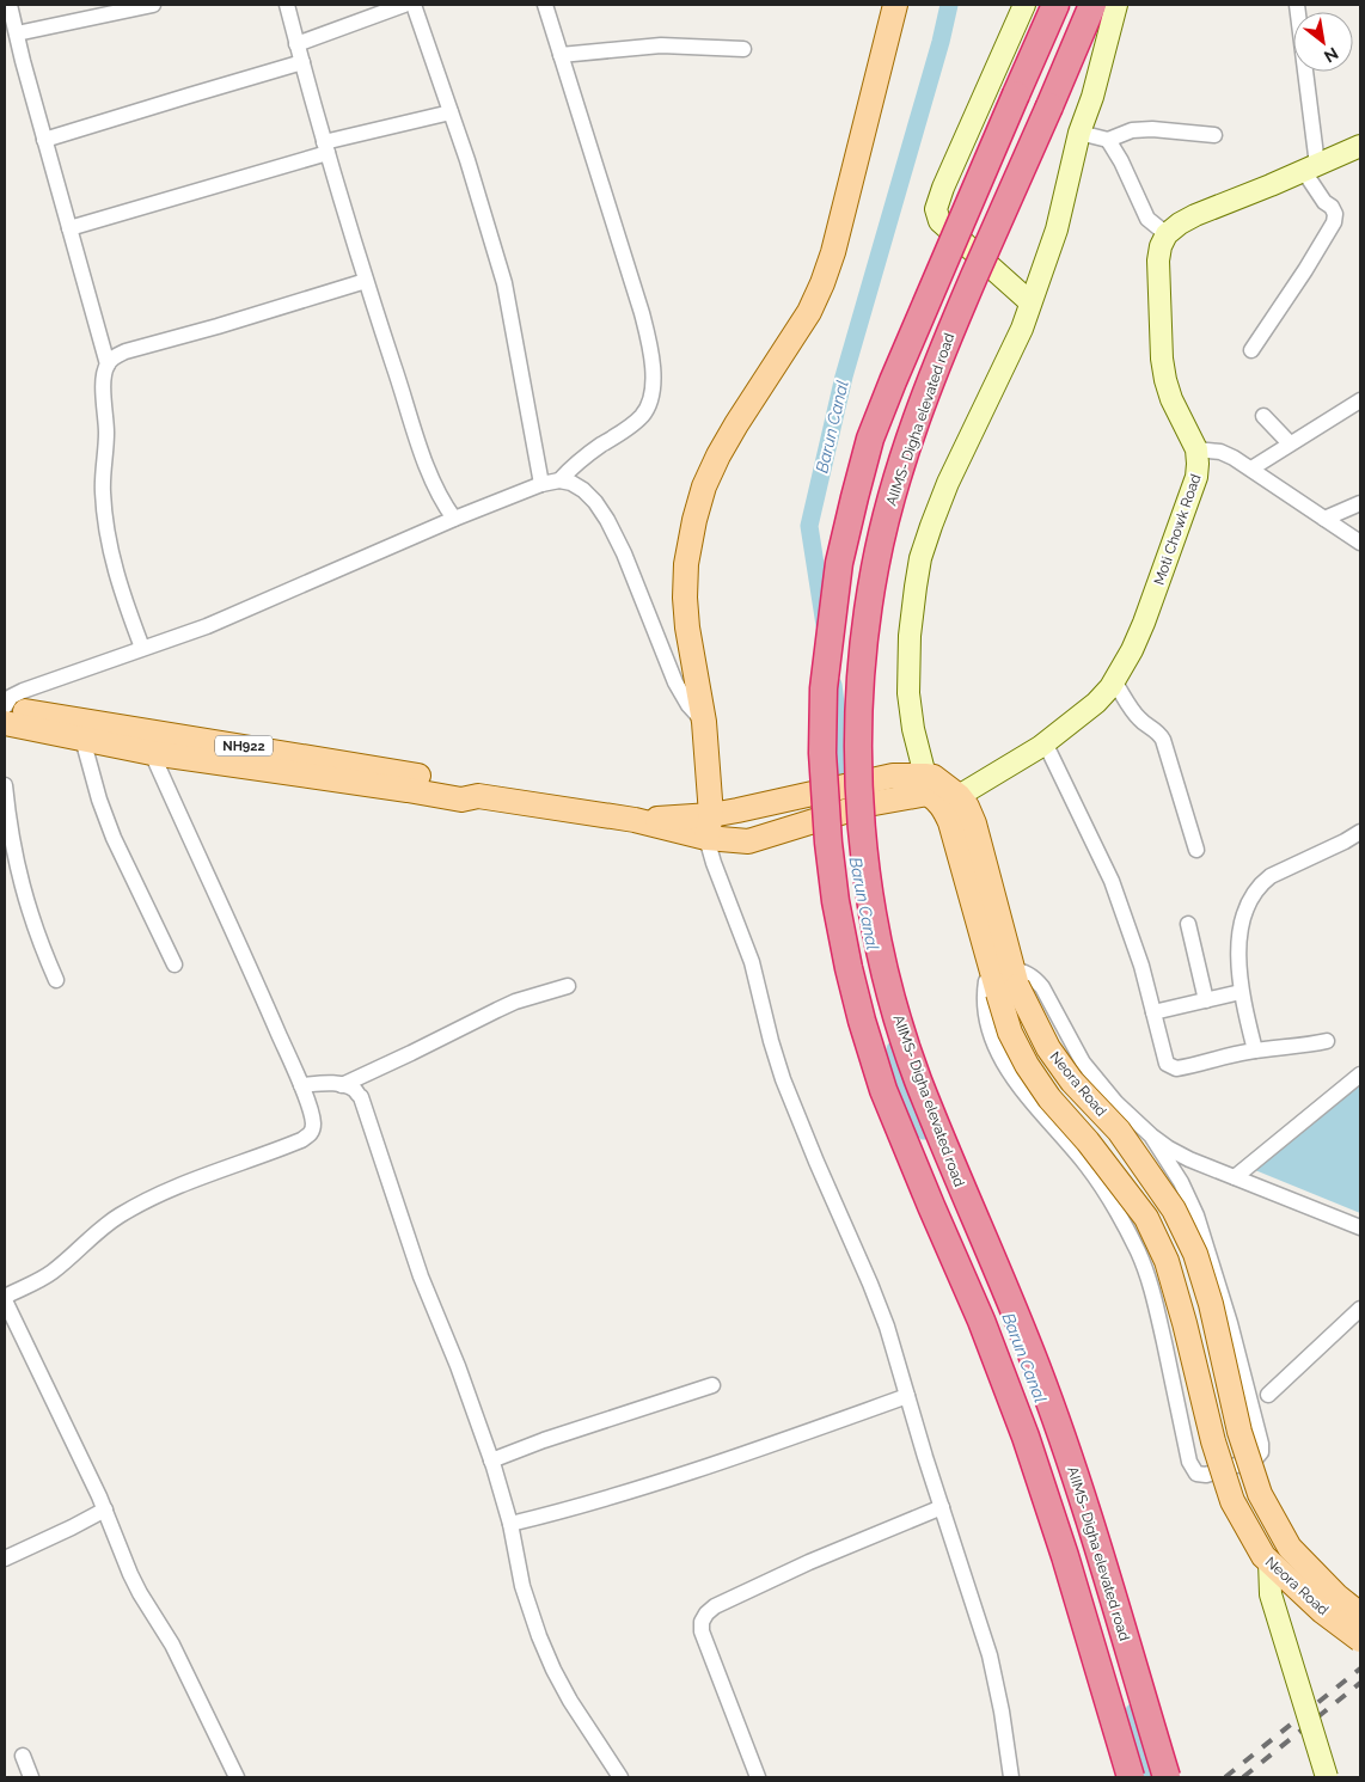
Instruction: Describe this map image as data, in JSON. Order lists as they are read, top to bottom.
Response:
{
  "streets": {
    "highway": ["AIIMS- Digha elevated road"],
    "main road": ["NH922", "Neora Road"],
    "street": ["Moti Chowk Road"]
  },
  "water": ["Barun Canal"],
  "north": "bottom right"
}
